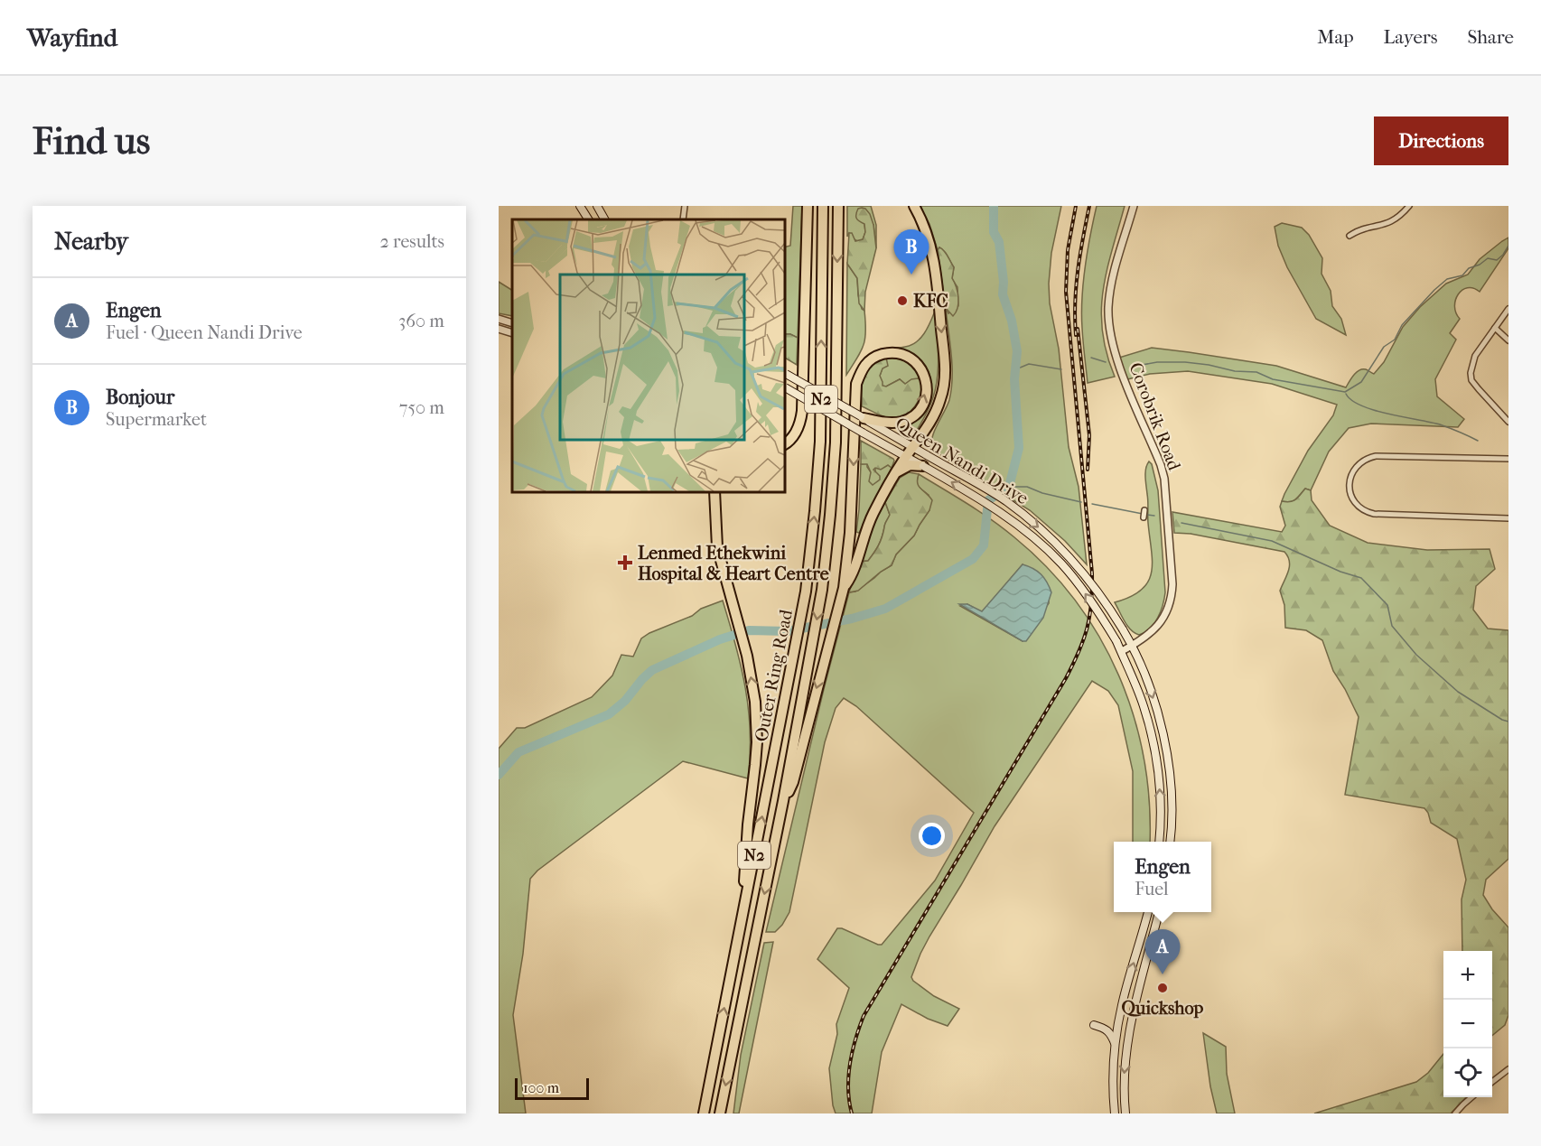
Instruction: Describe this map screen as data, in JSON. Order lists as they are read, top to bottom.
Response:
{
  "streets": {
    "highway": ["N2", "Outer Ring Road"],
    "main road": ["Queen Nandi Drive"],
    "street": ["Corobrik Road"]
  },
  "crossings": [
    ["Corobrik Road", "Queen Nandi Drive"]
  ],
  "places": {
    "other": ["KFC", "Quickshop"],
    "health": ["Lenmed Ethekwini Hospital & Heart Centre"]
  },
  "scale_bar": "100 m",
  "page": {
    "header": "Wayfind",
    "nav": ["Map", "Layers", "Share"],
    "buttons": "Directions",
    "title": "Find us",
    "heading": ["Nearby", "2 results"],
    "pins": ["B", "A"],
    "list": [
      {
        "mark": "A",
        "name": "Engen",
        "note": "Fuel · Queen Nandi Drive",
        "value": "360 m"
      },
      {
        "mark": "B",
        "name": "Bonjour",
        "note": "Supermarket",
        "value": "750 m"
      }
    ],
    "popup": ["Engen", "Fuel"],
    "map_buttons": ["+", "−"],
    "scale": "100 m"
  }
}
